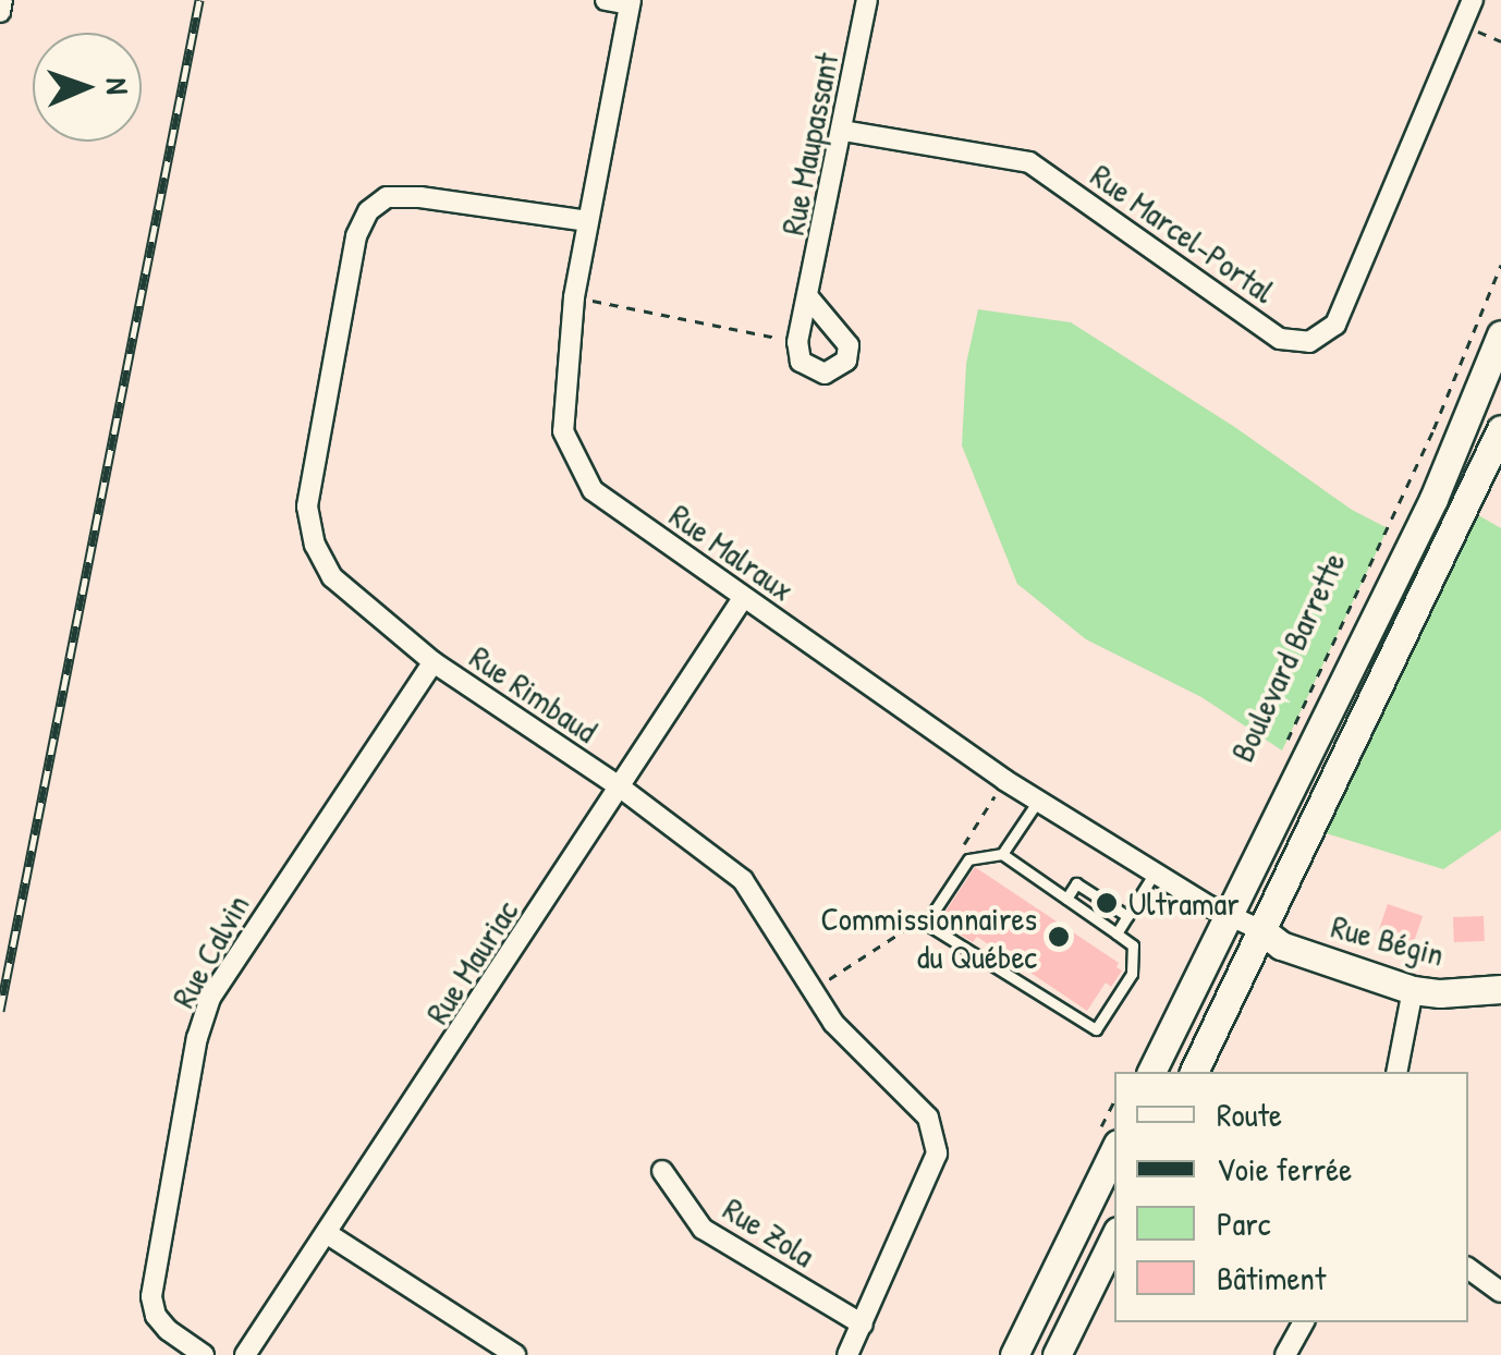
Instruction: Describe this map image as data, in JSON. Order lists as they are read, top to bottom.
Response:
{
  "streets": {
    "main road": ["Boulevard Barrette", "Rue Bégin"],
    "street": [
      "Rue Maupassant",
      "Rue Marcel-Portal",
      "Rue Malraux",
      "Rue Rimbaud",
      "Rue Calvin",
      "Rue Mauriac",
      "Rue Zola"
    ]
  },
  "crossings": [
    ["Rue Maupassant", "Rue Marcel-Portal"],
    ["Rue Malraux", "Boulevard Barrette"],
    ["Rue Malraux", "Rue Rimbaud"],
    ["Rue Malraux", "Rue Bégin"],
    ["Rue Malraux", "Rue Mauriac"],
    ["Rue Rimbaud", "Rue Calvin"],
    ["Rue Rimbaud", "Rue Mauriac"],
    ["Rue Rimbaud", "Rue Zola"]
  ],
  "places": ["Ultramar", "Commissionnaires du Québec"],
  "legend": [
    "Route",
    "Voie ferrée",
    "Parc",
    "Bâtiment"
  ],
  "north": "right"
}
